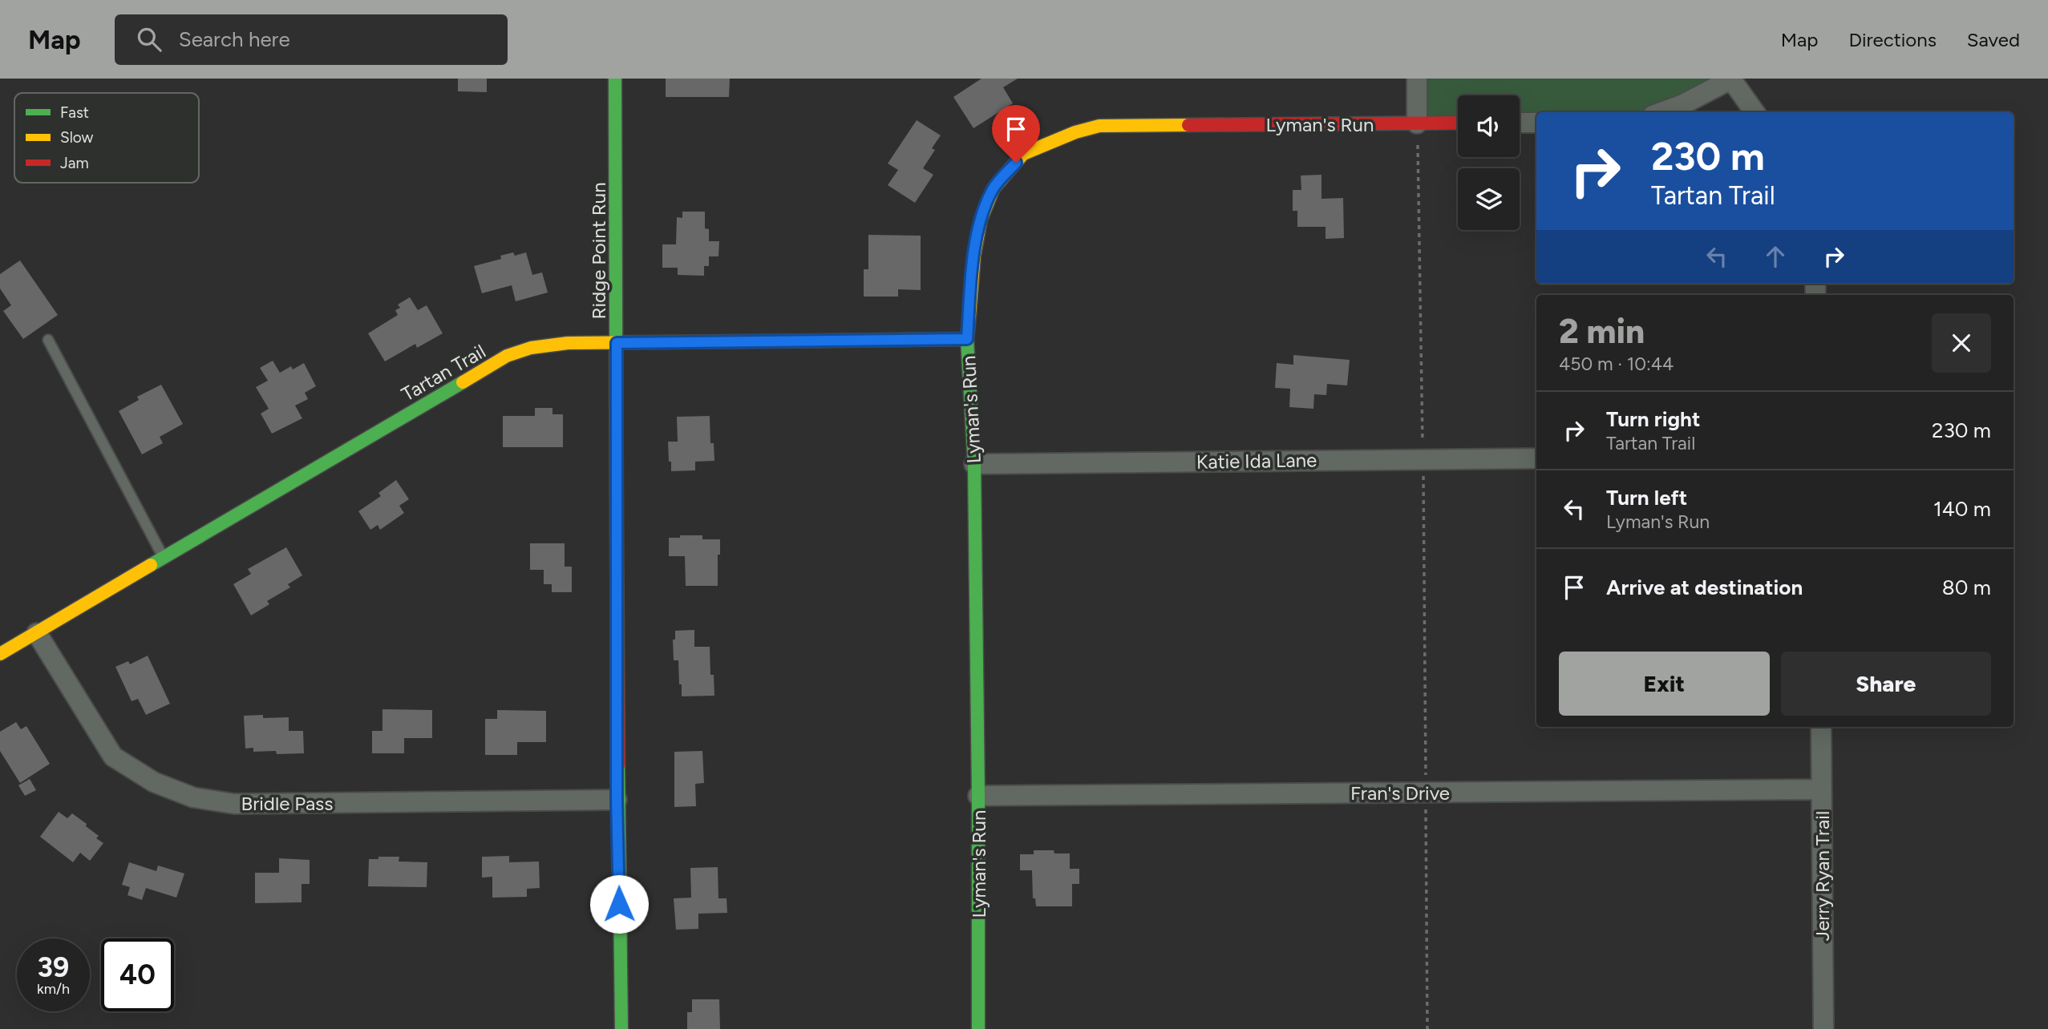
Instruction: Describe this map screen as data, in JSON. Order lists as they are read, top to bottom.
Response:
{
  "streets": {
    "street": [
      "Lyman's Run",
      "Ridge Point Run",
      "Tartan Trail",
      "Katie Ida Lane",
      "Fran's Drive",
      "Bridle Pass",
      "Jerry Ryan Trail"
    ]
  },
  "crossings": [
    ["Lyman's Run", "Tartan Trail"],
    ["Lyman's Run", "Katie Ida Lane"],
    ["Lyman's Run", "Fran's Drive"],
    ["Ridge Point Run", "Tartan Trail"],
    ["Ridge Point Run", "Bridle Pass"],
    ["Tartan Trail", "Bridle Pass"],
    ["Fran's Drive", "Jerry Ryan Trail"]
  ],
  "legend": ["Fast", "Slow", "Jam"],
  "page": {
    "header": "Map",
    "search": "Search here",
    "nav": ["Map", "Directions", "Saved"],
    "turn": ["230 m", "Tartan Trail"],
    "heading": ["2 min", "450 m · 10:44"],
    "list": [
      {
        "name": "Turn right",
        "note": "Tartan Trail",
        "value": "230 m"
      },
      {
        "name": "Turn left",
        "note": "Lyman's Run",
        "value": "140 m"
      },
      {
        "name": "Arrive at destination",
        "value": "80 m"
      }
    ],
    "buttons": ["Exit", "Share"],
    "speed": "39 km/h",
    "limit": "40"
  }
}
